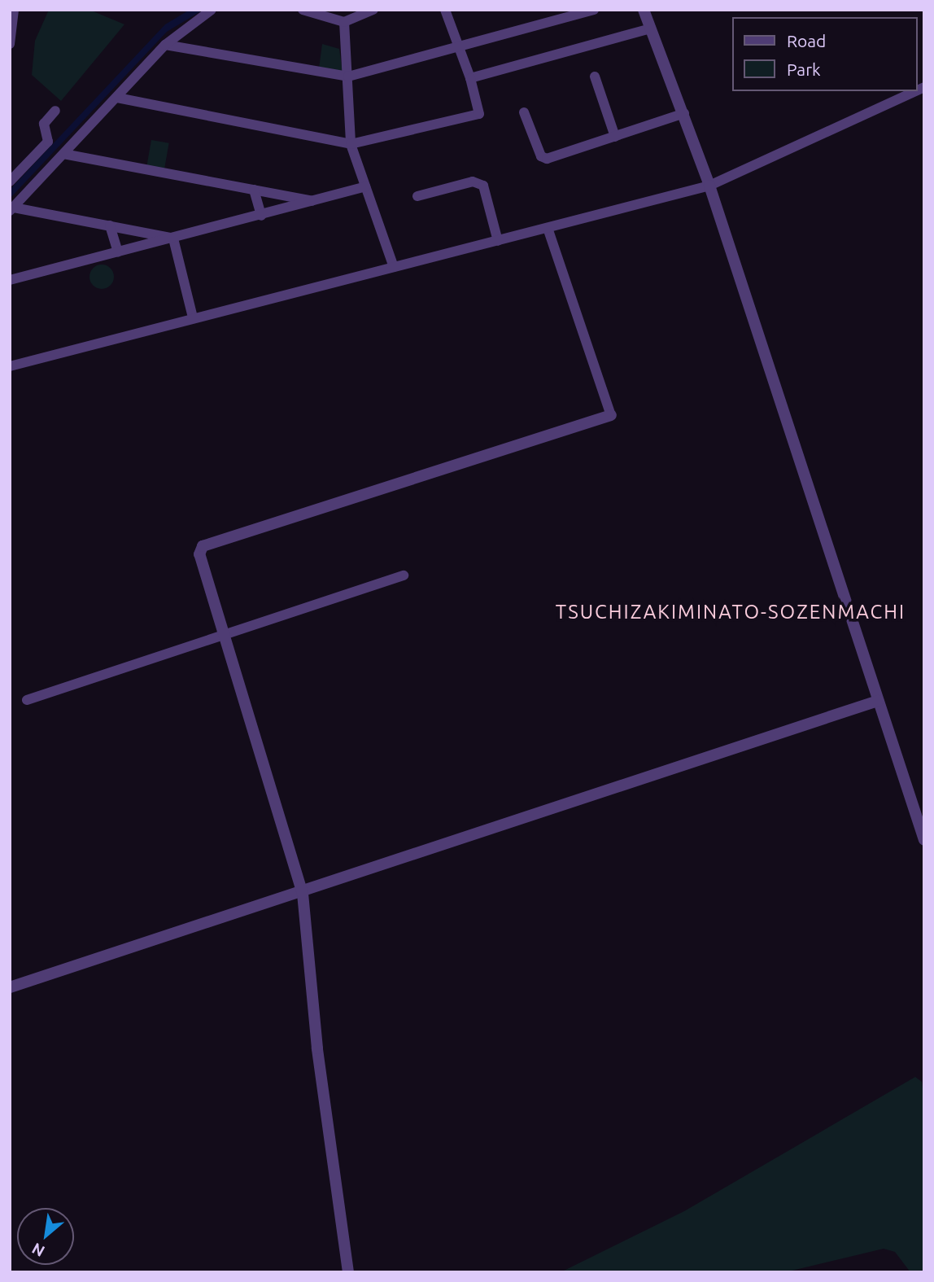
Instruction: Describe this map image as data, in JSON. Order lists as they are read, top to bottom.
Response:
{
  "districts": ["TSUCHIZAKIMINATO-SOZENMACHI"],
  "legend": ["Road", "Park"],
  "north": "bottom left"
}
